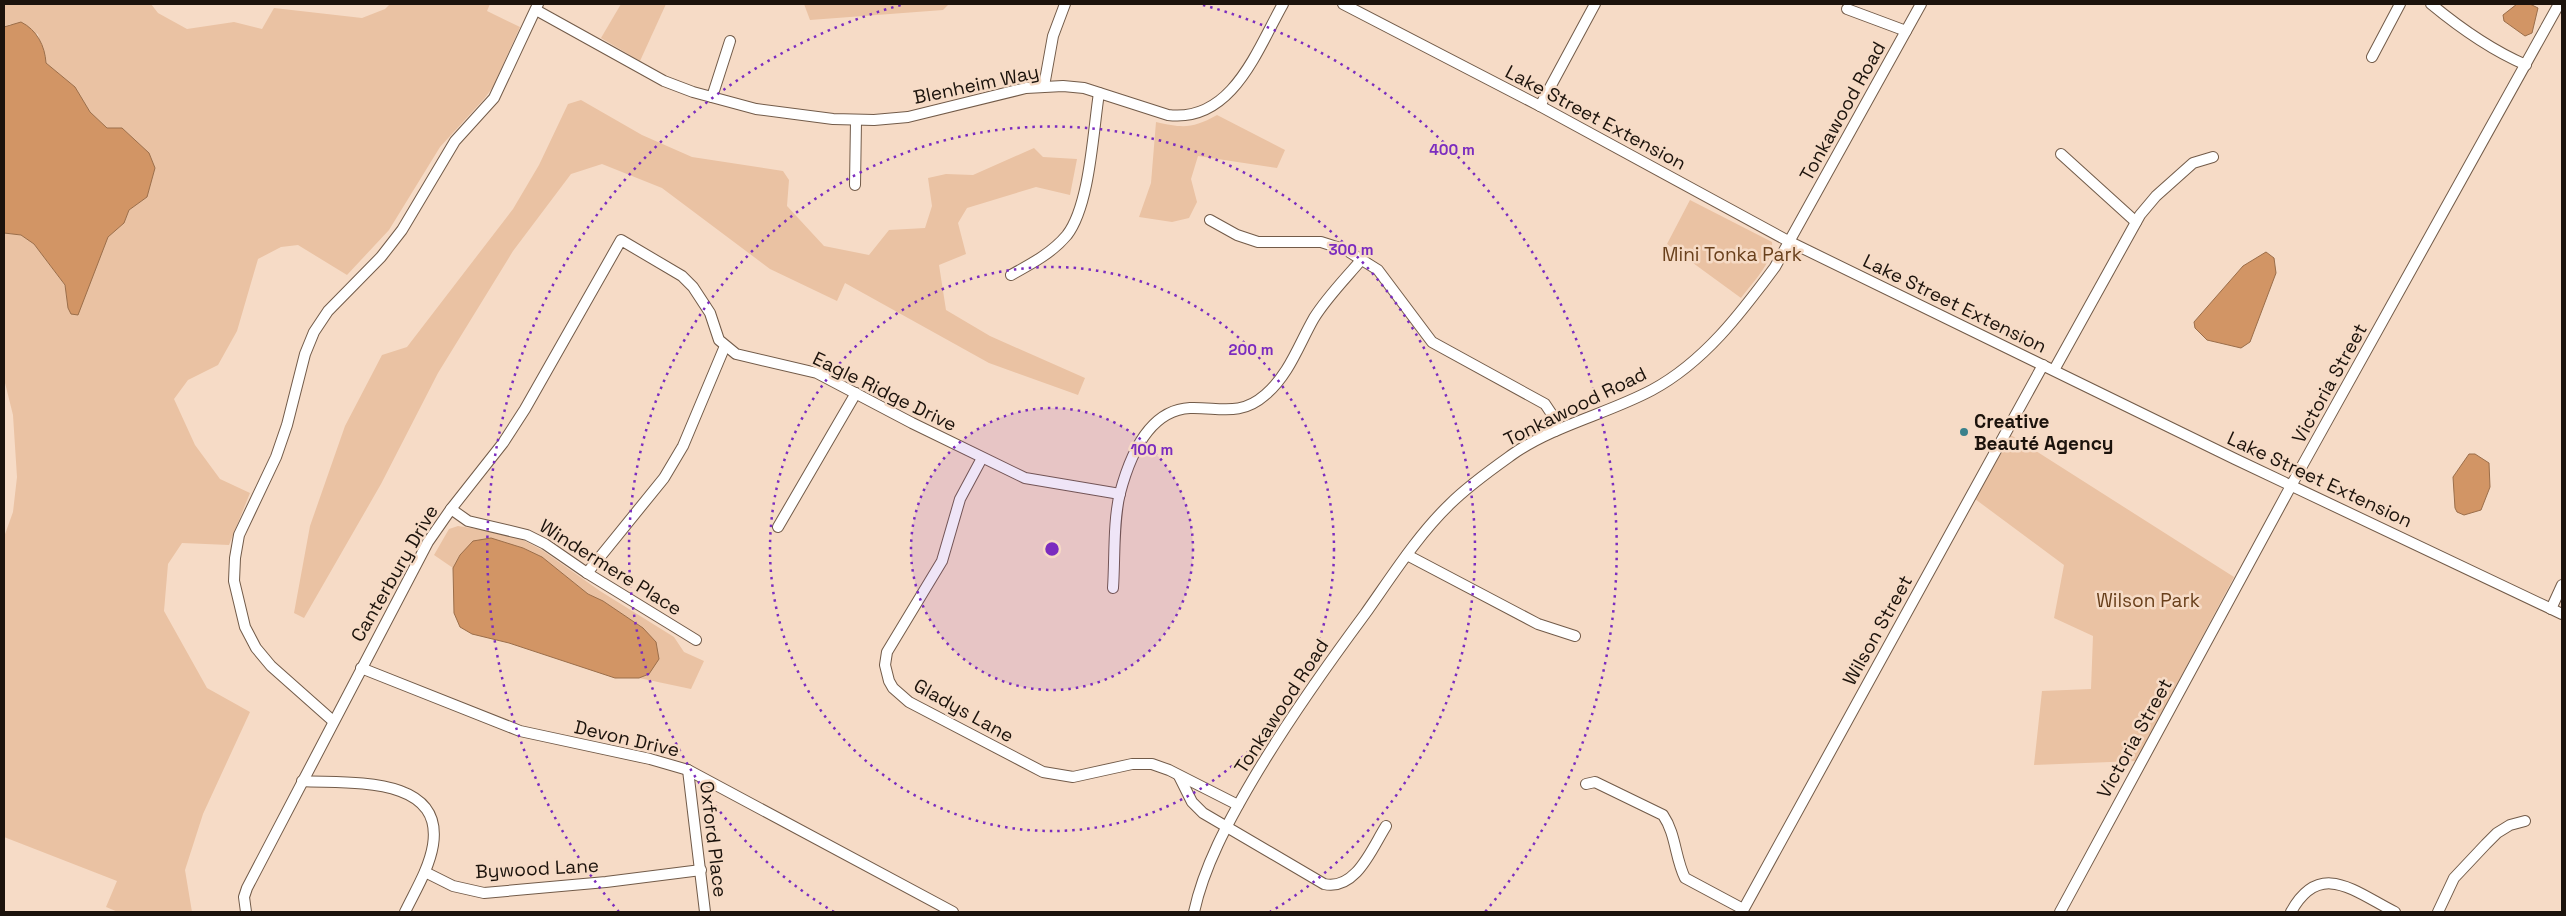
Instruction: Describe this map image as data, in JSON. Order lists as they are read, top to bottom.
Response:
{
  "streets": {
    "street": [
      "Blenheim Way",
      "Tonkawood Road",
      "Lake Street Extension",
      "Victoria Street",
      "Eagle Ridge Drive",
      "Windermere Place",
      "Canterbury Drive",
      "Wilson Street",
      "Gladys Lane",
      "Devon Drive",
      "Oxford Place",
      "Bywood Lane"
    ]
  },
  "crossings": [
    ["Tonkawood Road", "Lake Street Extension"],
    ["Tonkawood Road", "Gladys Lane"],
    ["Lake Street Extension", "Victoria Street"],
    ["Lake Street Extension", "Wilson Street"],
    ["Eagle Ridge Drive", "Canterbury Drive"],
    ["Eagle Ridge Drive", "Gladys Lane"],
    ["Windermere Place", "Canterbury Drive"],
    ["Canterbury Drive", "Devon Drive"],
    ["Devon Drive", "Oxford Place"],
    ["Oxford Place", "Bywood Lane"]
  ],
  "parks": ["Mini Tonka Park", "Wilson Park"],
  "places": ["Creative Beauté Agency"],
  "rings": [
    "400 m",
    "300 m",
    "200 m",
    "100 m"
  ]
}
